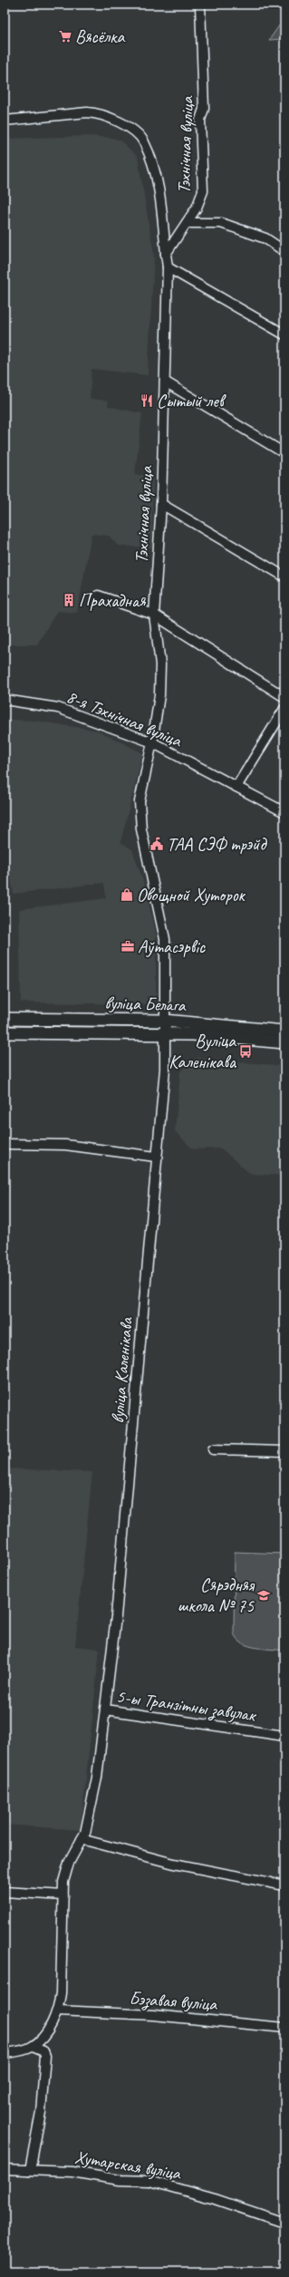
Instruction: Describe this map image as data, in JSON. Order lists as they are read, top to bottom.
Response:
{
  "streets": {
    "street": [
      "Тэхнічная вуліца",
      "8-я Тэхнічная вуліца",
      "вуліца Белага",
      "вуліца Каленікава",
      "5-ы Транзітны завулак",
      "Бэзавая вуліца",
      "Хутарская вуліца"
    ]
  },
  "crossings": [
    ["Тэхнічная вуліца", "8-я Тэхнічная вуліца"],
    ["Тэхнічная вуліца", "вуліца Белага"],
    ["Тэхнічная вуліца", "вуліца Каленікава"],
    ["вуліца Белага", "вуліца Каленікава"],
    ["вуліца Каленікава", "5-ы Транзітны завулак"],
    ["5-ы Транзітны завулак", "Бэзавая вуліца"]
  ],
  "places": {
    "supermarket": ["Вясёлка"],
    "restaurant": ["Сытый лев"],
    "building": ["Прахадная"],
    "public building": ["ТАА СЭФ трэйд"],
    "shop": ["Овощной Хуторок"],
    "office": ["Аўтасэрвіс"],
    "bus stop": ["Вуліца Каленікава"],
    "school or university": ["Сярэдняя школа № 75"]
  }
}
